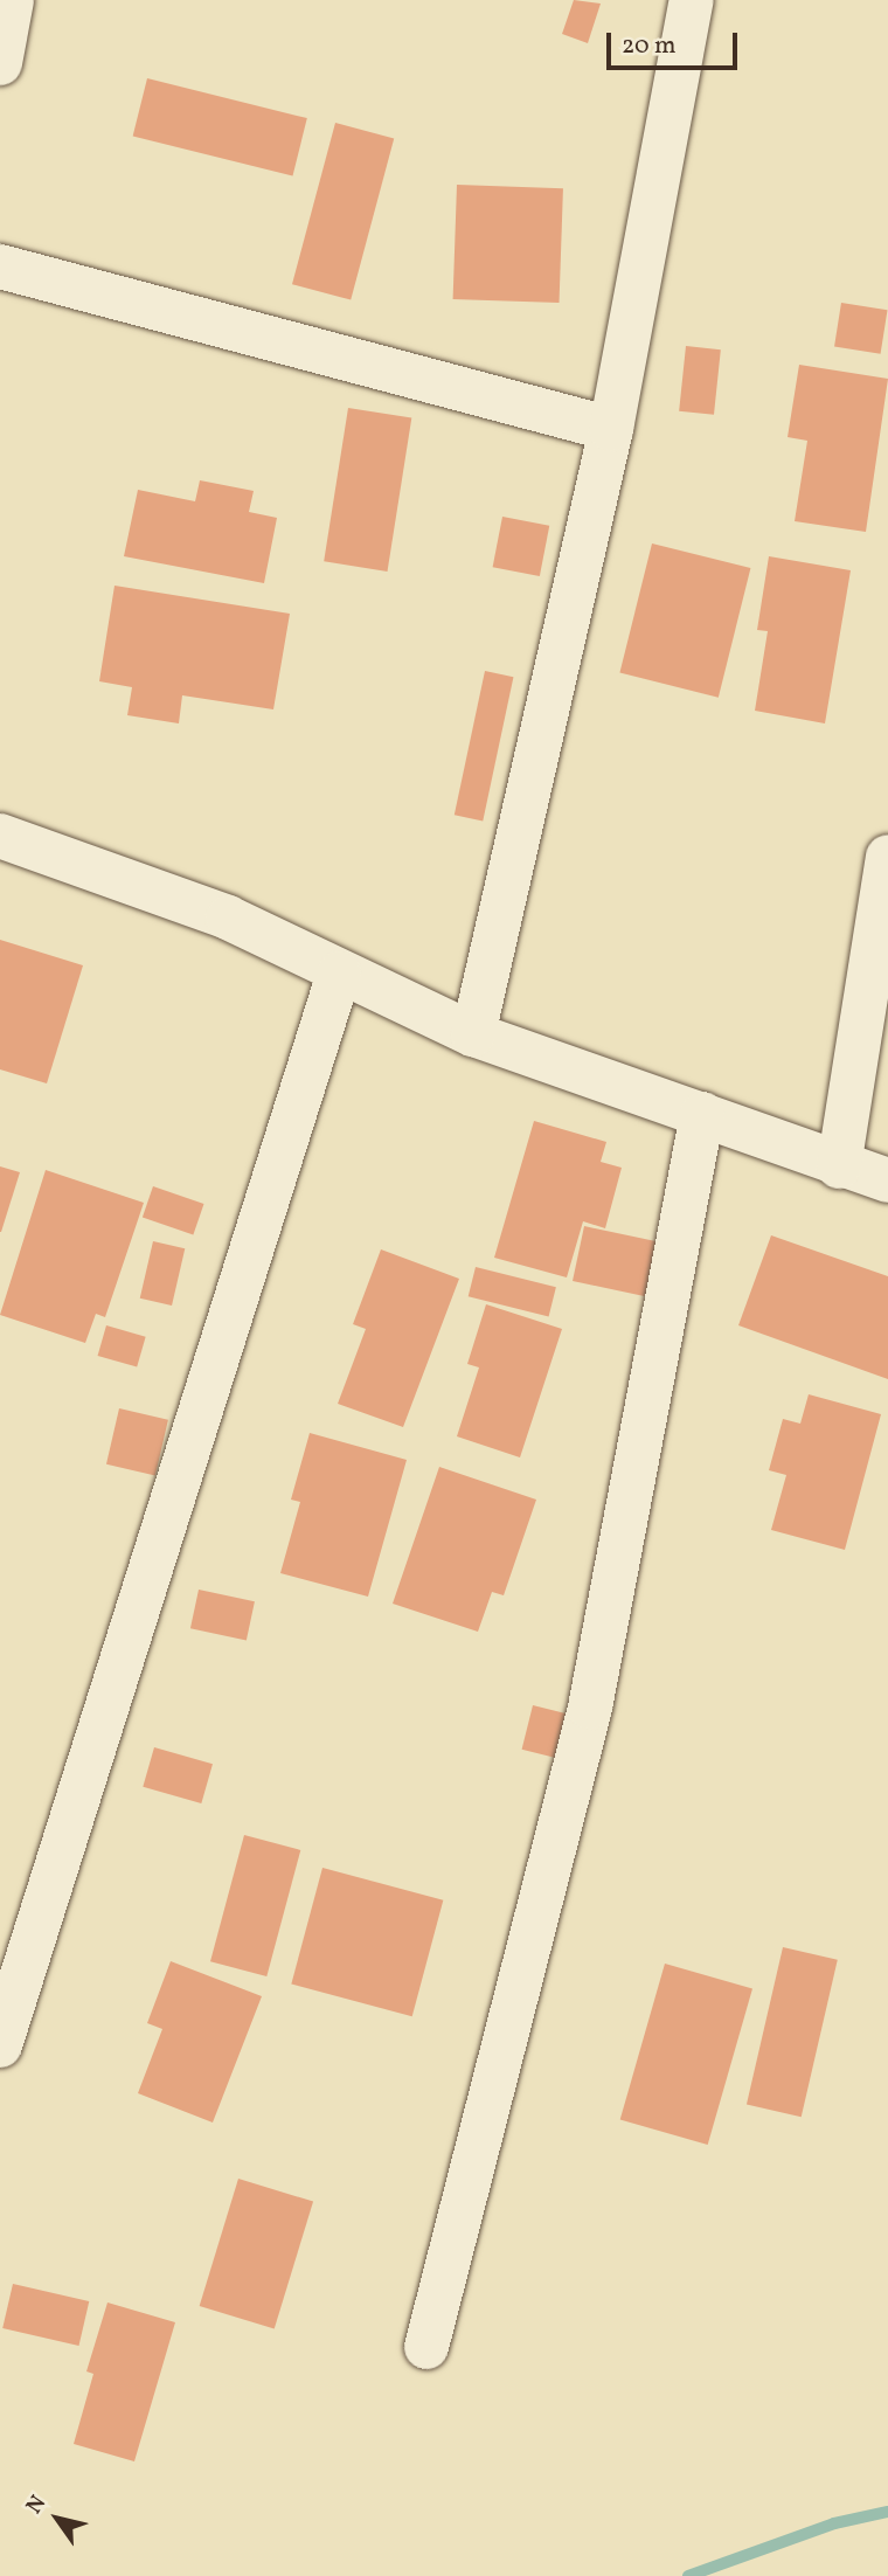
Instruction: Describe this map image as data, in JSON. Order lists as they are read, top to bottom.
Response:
{
  "scale_bar": "20 m",
  "north": "top left"
}
